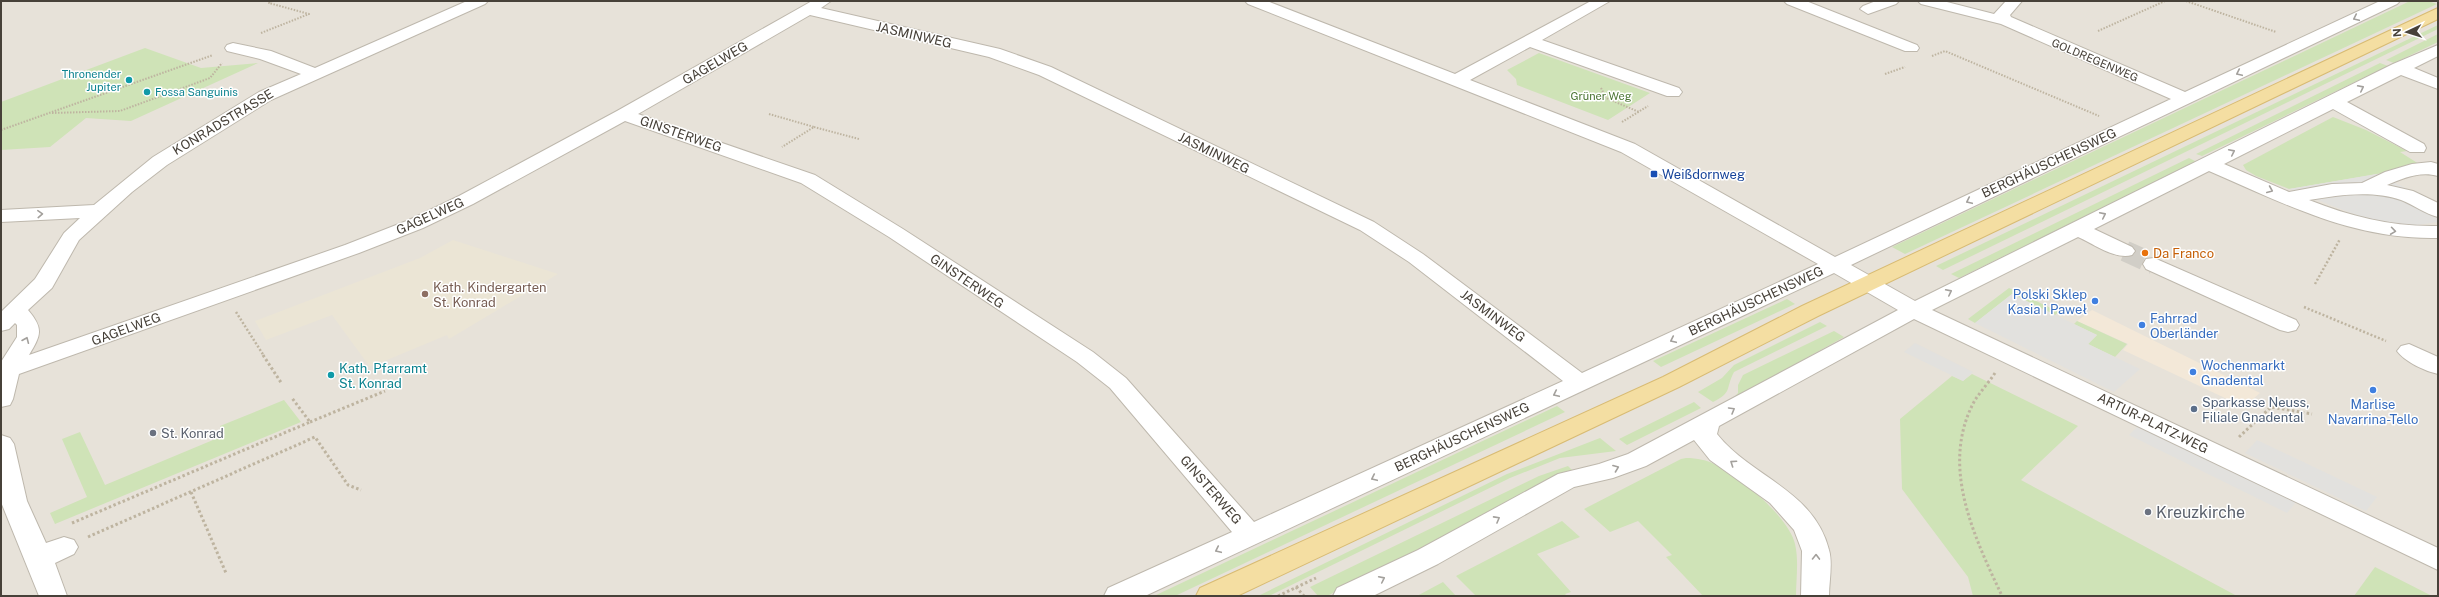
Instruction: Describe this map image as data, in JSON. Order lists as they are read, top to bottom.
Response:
{
  "streets": {
    "street": [
      "JASMINWEG",
      "GOLDREGENWEG",
      "GAGELWEG",
      "KONRADSTRASSE",
      "GINSTERWEG",
      "BERGHÄUSCHENSWEG",
      "ARTUR-PLATZ-WEG"
    ]
  },
  "crossings": [
    ["JASMINWEG", "GAGELWEG"],
    ["JASMINWEG", "BERGHÄUSCHENSWEG"],
    ["GOLDREGENWEG", "BERGHÄUSCHENSWEG"],
    ["GAGELWEG", "KONRADSTRASSE"],
    ["GAGELWEG", "GINSTERWEG"],
    ["GINSTERWEG", "BERGHÄUSCHENSWEG"]
  ],
  "parks": ["Grüner Weg"],
  "places": {
    "other": [
      "Thronender Jupiter",
      "Fossa Sanguinis",
      "Da Franco",
      "Kath. Kindergarten St. Konrad",
      "Polski Sklep Kasia i Paweł",
      "Fahrrad Oberländer",
      "Wochenmarkt Gnadental",
      "Kath. Pfarramt St. Konrad",
      "Marlise Navarrina-Tello",
      "Sparkasse Neuss, Filiale Gnadental",
      "St. Konrad",
      "Kreuzkirche"
    ],
    "transit": ["Weißdornweg"]
  },
  "north": "left"
}
